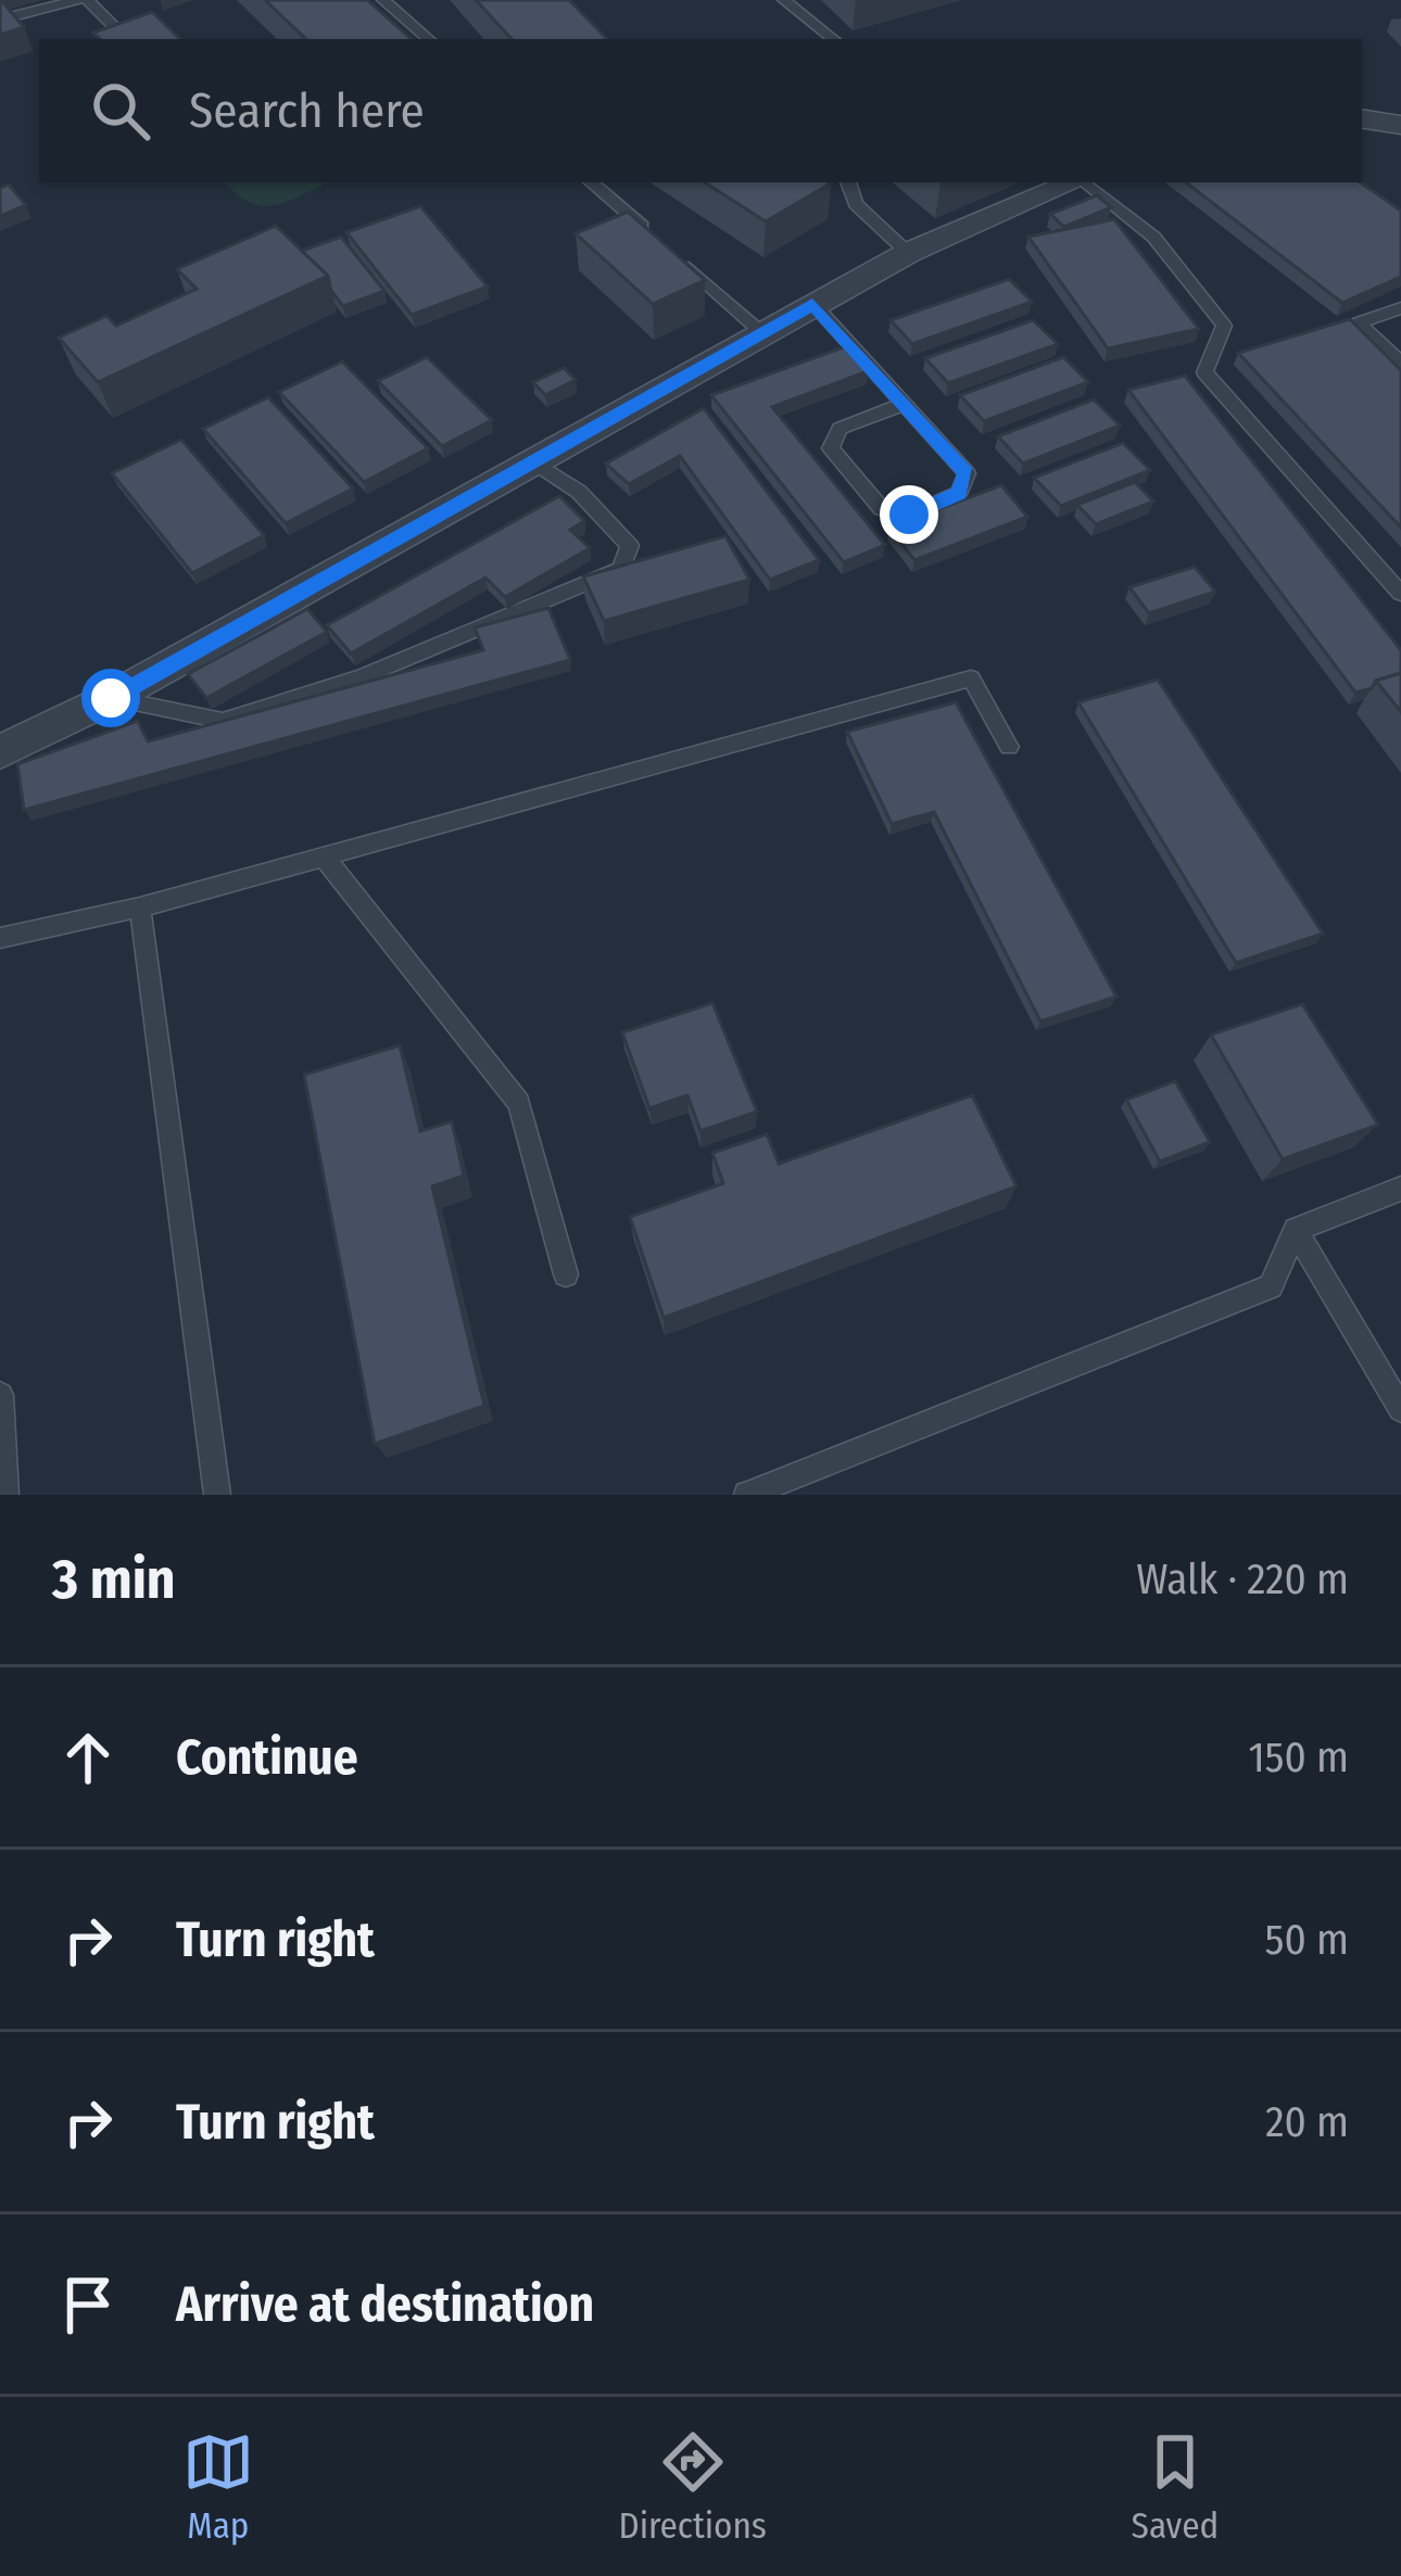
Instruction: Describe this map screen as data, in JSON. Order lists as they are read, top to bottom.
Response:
{
  "page": {
    "search": "Search here",
    "heading": ["3 min", "Walk · 220 m"],
    "list": [
      ["Continue", "150 m"],
      ["Turn right", "50 m"],
      ["Turn right", "20 m"],
      "Arrive at destination"
    ],
    "nav": ["Map", "Directions", "Saved"]
  }
}
